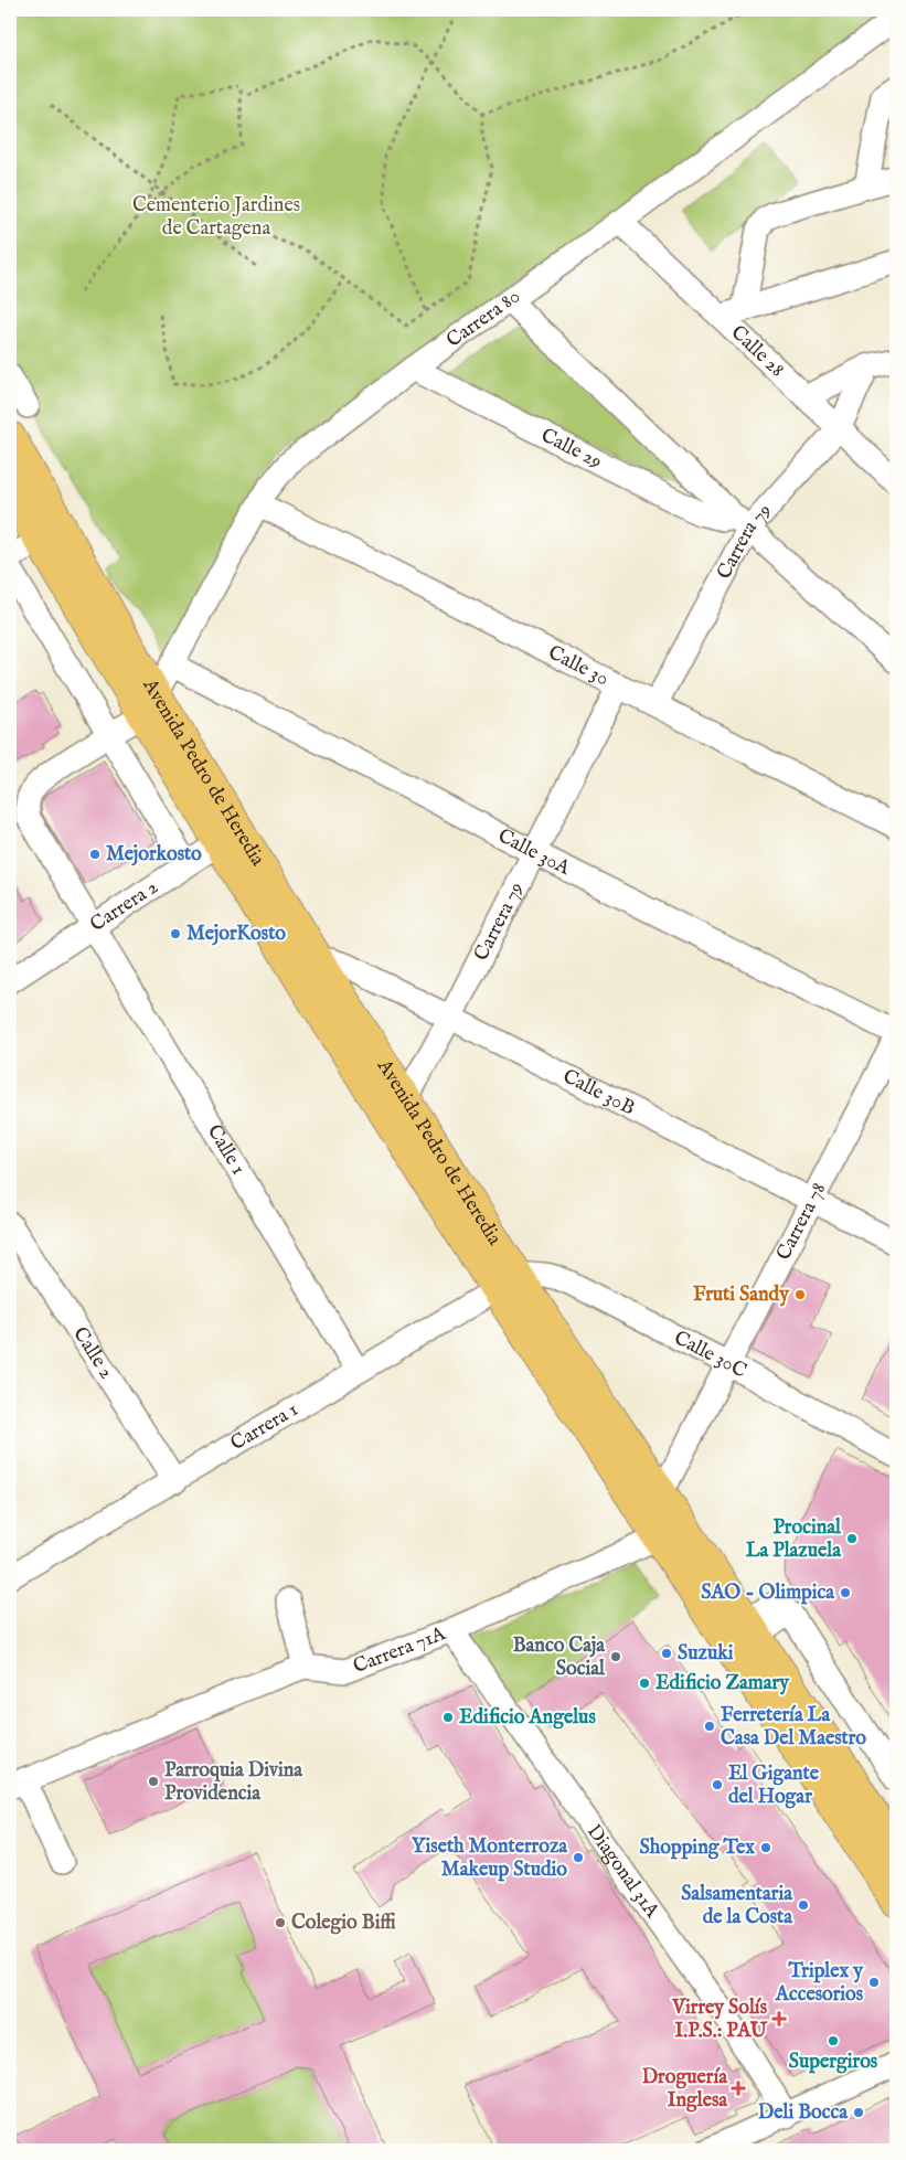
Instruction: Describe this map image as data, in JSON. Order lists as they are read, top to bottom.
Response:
{
  "streets": {
    "highway": ["Avenida Pedro de Heredia"],
    "street": [
      "Carrera 80",
      "Calle 28",
      "Calle 29",
      "Carrera 79",
      "Calle 30",
      "Calle 30A",
      "Carrera 2",
      "Calle 30B",
      "Calle 1",
      "Carrera 78",
      "Calle 2",
      "Calle 30C",
      "Carrera 1",
      "Carrera 71A",
      "Diagonal 31A"
    ]
  },
  "crossings": [
    ["Carrera 80", "Calle 28"],
    ["Carrera 80", "Calle 29"],
    ["Carrera 80", "Calle 30"],
    ["Carrera 80", "Avenida Pedro de Heredia"],
    ["Carrera 80", "Calle 30A"],
    ["Carrera 80", "Calle 1"],
    ["Calle 28", "Carrera 79"],
    ["Calle 29", "Carrera 79"],
    ["Carrera 79", "Calle 30"],
    ["Carrera 79", "Avenida Pedro de Heredia"],
    ["Carrera 79", "Calle 30A"],
    ["Carrera 79", "Calle 30B"],
    ["Avenida Pedro de Heredia", "Carrera 2"],
    ["Avenida Pedro de Heredia", "Calle 30B"],
    ["Avenida Pedro de Heredia", "Calle 1"],
    ["Avenida Pedro de Heredia", "Carrera 78"],
    ["Avenida Pedro de Heredia", "Calle 30C"],
    ["Avenida Pedro de Heredia", "Carrera 1"],
    ["Avenida Pedro de Heredia", "Carrera 71A"],
    ["Calle 30A", "Carrera 78"],
    ["Carrera 2", "Calle 1"],
    ["Calle 30B", "Carrera 78"],
    ["Calle 1", "Carrera 1"],
    ["Carrera 78", "Calle 30C"],
    ["Calle 2", "Carrera 1"],
    ["Calle 30C", "Carrera 1"],
    ["Carrera 71A", "Diagonal 31A"]
  ],
  "parks": ["Cementerio Jardines de Cartagena"],
  "places": {
    "other": [
      "Mejorkosto",
      "MejorKosto",
      "Fruti Sandy",
      "Procinal La Plazuela",
      "SAO - Olimpica",
      "Suzuki",
      "Banco Caja Social",
      "Edificio Zamary",
      "Edificio Angelus",
      "Ferretería La Casa Del Maestro",
      "Parroquia Divina Providencia",
      "El Gigante del Hogar",
      "Shopping Tex",
      "Yiseth Monterroza Makeup Studio",
      "Salsamentaria de la Costa",
      "Colegio Biffi",
      "Triplex y Accesorios",
      "Supergiros",
      "Deli Bocca"
    ],
    "health": ["Virrey Solís I.P.S.: PAU", "Droguería Inglesa"]
  }
}
